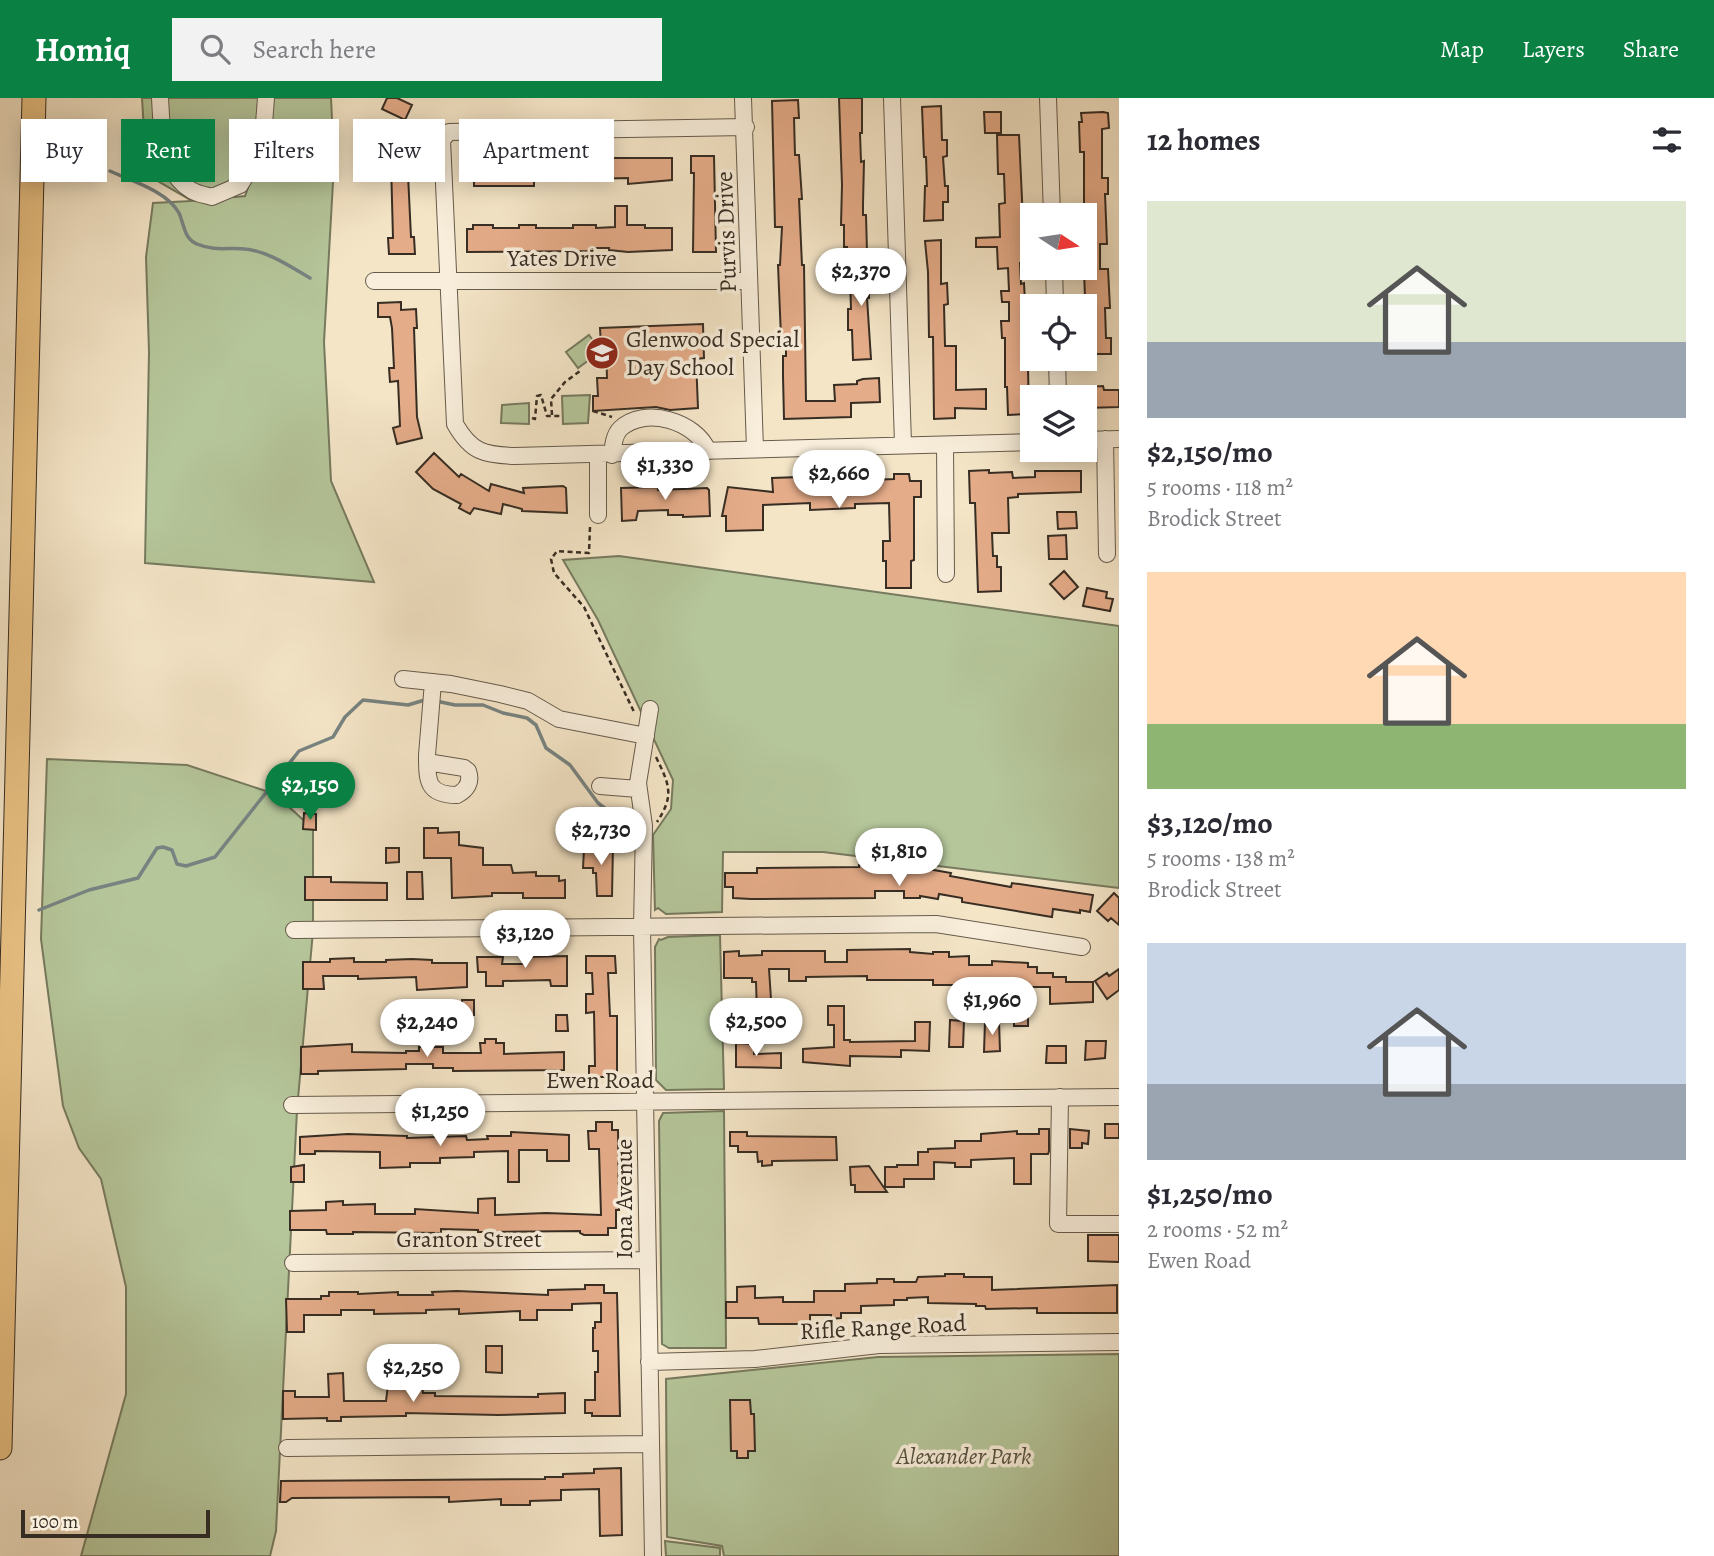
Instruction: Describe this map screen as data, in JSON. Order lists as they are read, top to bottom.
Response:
{
  "streets": {
    "street": [
      "Purvis Drive",
      "Yates Drive",
      "Ewen Road",
      "Iona Avenue",
      "Granton Street",
      "Rifle Range Road"
    ]
  },
  "crossings": [
    ["Purvis Drive", "Yates Drive"],
    ["Ewen Road", "Iona Avenue"],
    ["Iona Avenue", "Granton Street"],
    ["Iona Avenue", "Rifle Range Road"]
  ],
  "parks": ["Alexander Park"],
  "places": {
    "school or university": ["Glenwood Special Day School"]
  },
  "scale_bar": "100 m",
  "north": "right",
  "page": {
    "header": "Homiq",
    "search": "Search here",
    "nav": ["Map", "Layers", "Share"],
    "heading": "12 homes",
    "chip": [
      "Buy",
      "Rent",
      "Filters",
      "New",
      "Apartment"
    ],
    "list": [
      {
        "name": "$2,150/mo",
        "note": "5 rooms · 118 m² · Brodick Street"
      },
      {
        "name": "$3,120/mo",
        "note": "5 rooms · 138 m² · Brodick Street"
      },
      {
        "name": "$1,250/mo",
        "note": "2 rooms · 52 m² · Ewen Road"
      }
    ],
    "price": [
      "$2,370",
      "$1,330",
      "$2,660",
      "$2,150",
      "$2,730",
      "$1,810",
      "$3,120",
      "$1,960",
      "$2,500",
      "$2,240",
      "$1,250",
      "$2,250"
    ],
    "scale": "100 m"
  }
}
